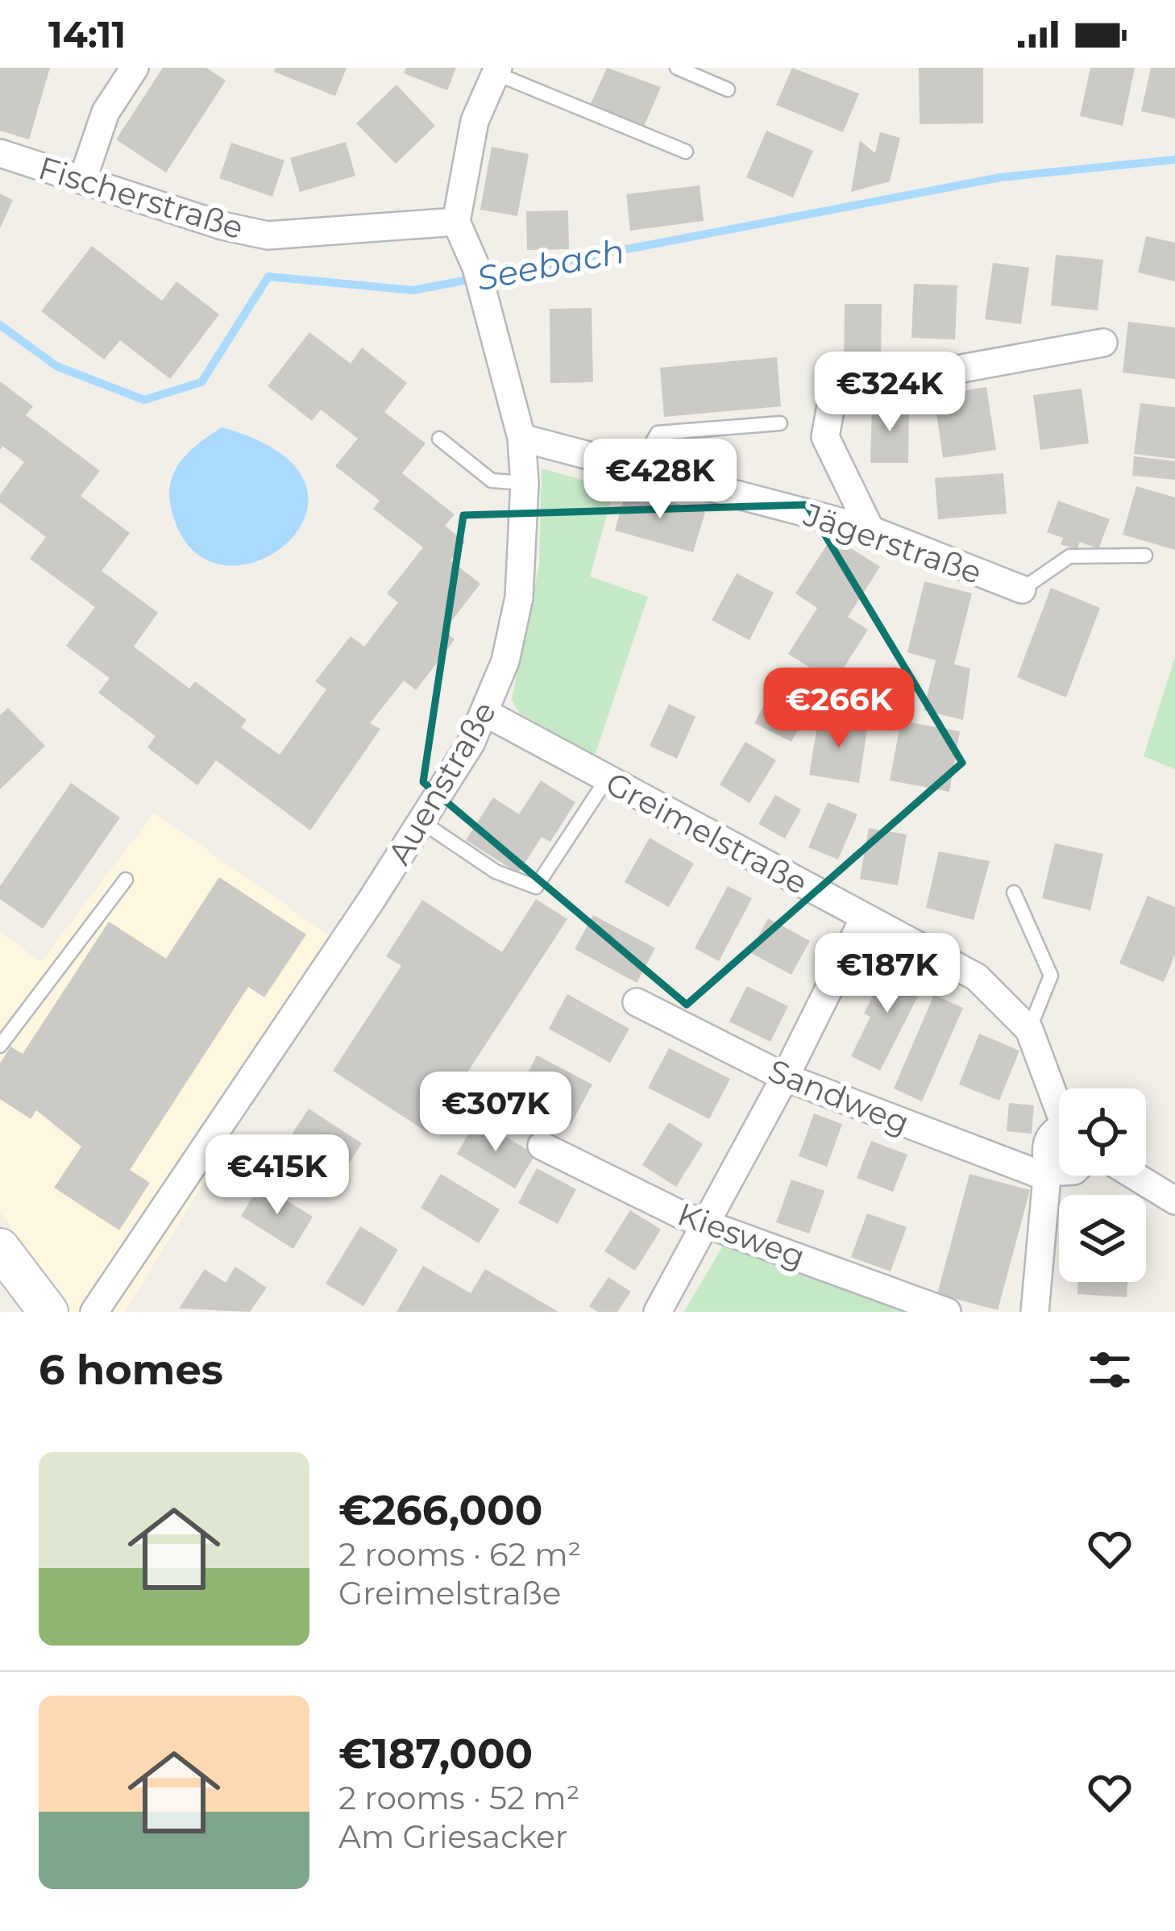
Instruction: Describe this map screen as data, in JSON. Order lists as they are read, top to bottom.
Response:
{
  "streets": {
    "street": [
      "Fischerstraße",
      "Jägerstraße",
      "Auenstraße",
      "Greimelstraße",
      "Sandweg",
      "Kiesweg"
    ]
  },
  "crossings": [
    ["Fischerstraße", "Auenstraße"],
    ["Jägerstraße", "Auenstraße"],
    ["Auenstraße", "Greimelstraße"]
  ],
  "water": ["Seebach"],
  "page": {
    "status": "14:11",
    "price": [
      "€324K",
      "€428K",
      "€266K",
      "€187K",
      "€307K",
      "€415K"
    ],
    "heading": "6 homes",
    "list": [
      {
        "name": "€266,000",
        "note": "2 rooms · 62 m² · Greimelstraße"
      },
      {
        "name": "€187,000",
        "note": "2 rooms · 52 m² · Am Griesacker"
      }
    ]
  }
}
